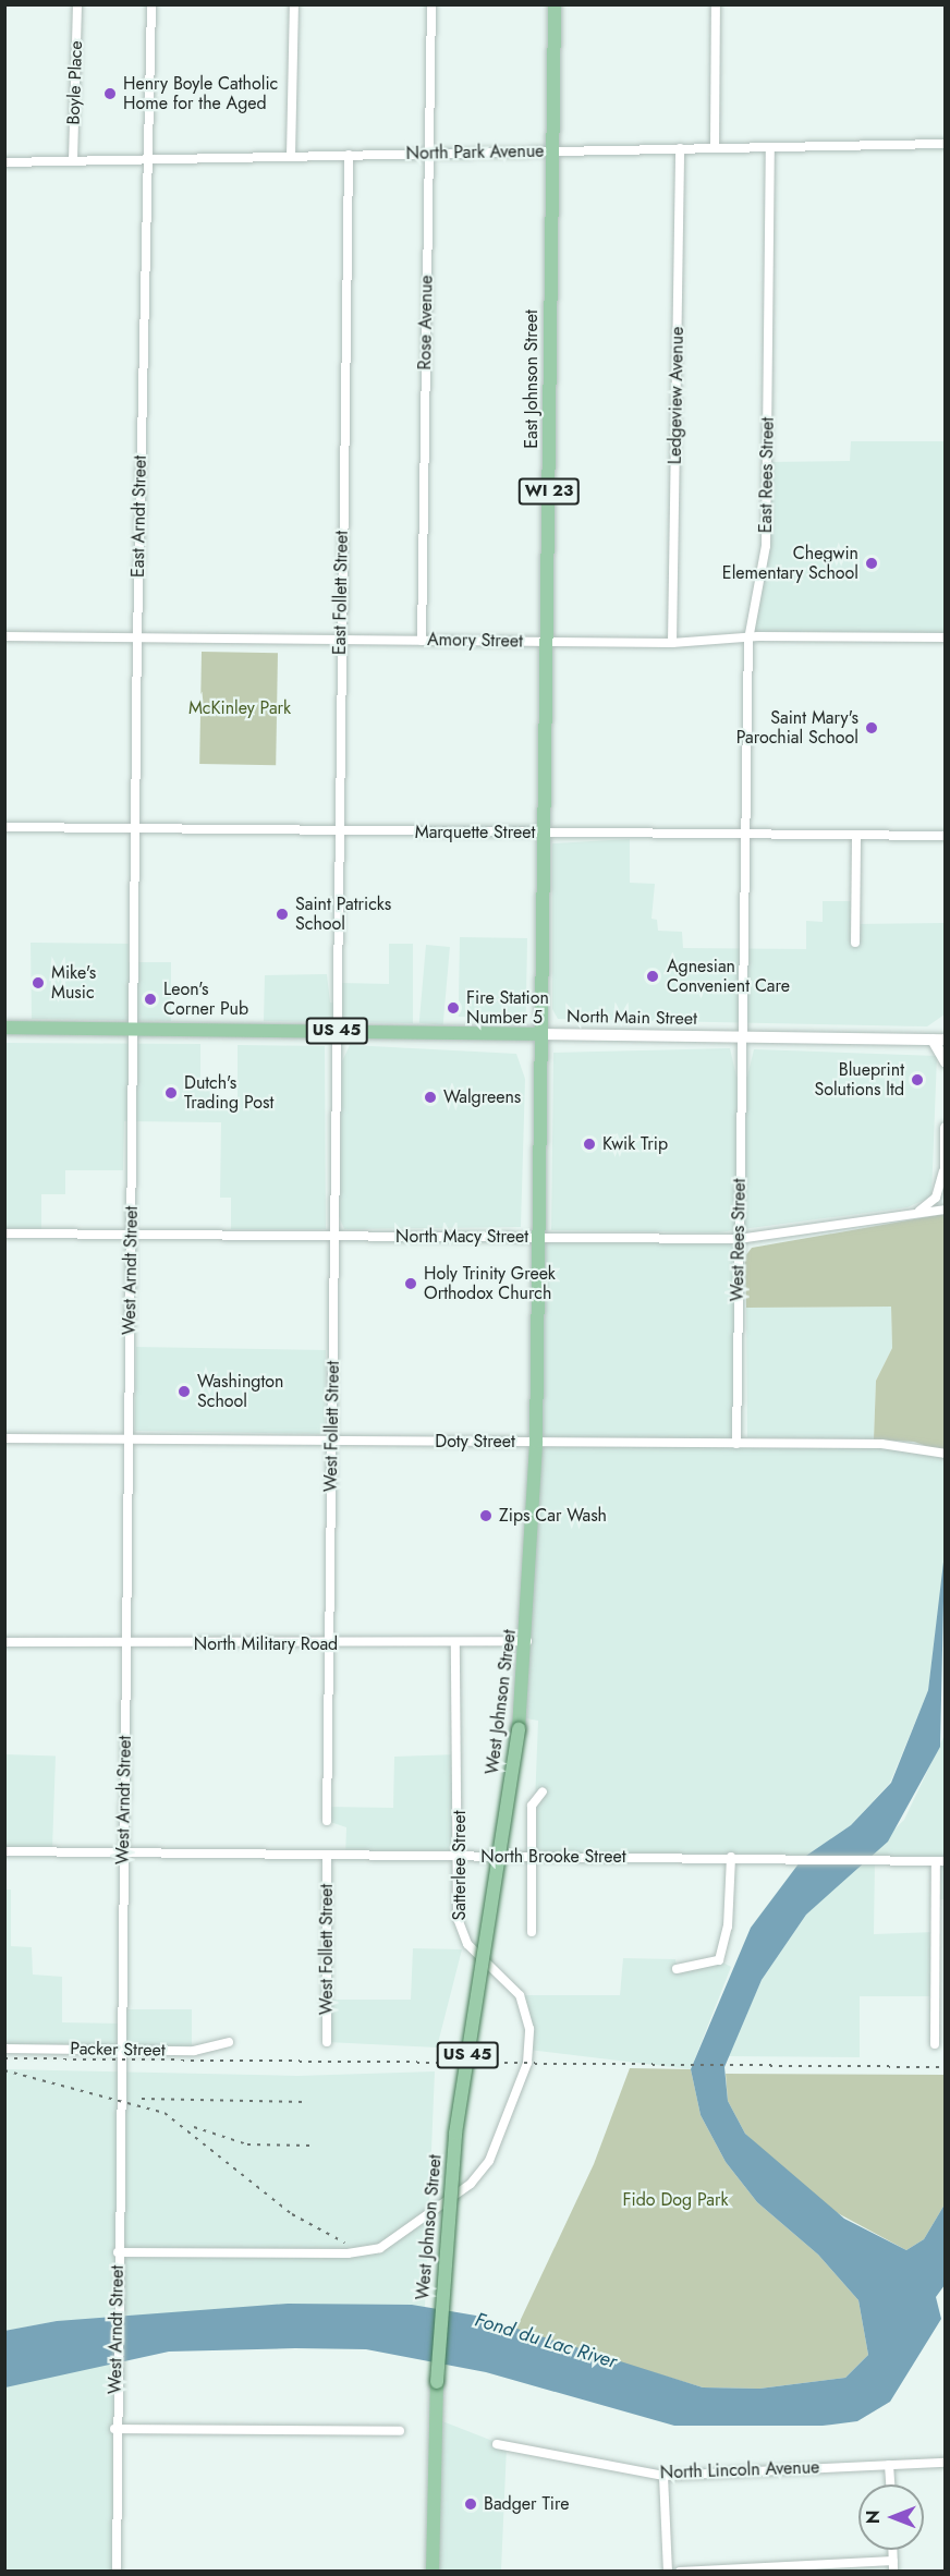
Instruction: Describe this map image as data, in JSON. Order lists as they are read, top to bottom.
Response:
{
  "streets": {
    "main road": [
      "East Johnson Street",
      "WI 23",
      "North Main Street",
      "US 45",
      "West Johnson Street"
    ],
    "street": [
      "Boyle Place",
      "North Park Avenue",
      "Rose Avenue",
      "Ledgeview Avenue",
      "East Rees Street",
      "East Arndt Street",
      "East Follett Street",
      "Amory Street",
      "Marquette Street",
      "North Macy Street",
      "West Rees Street",
      "West Arndt Street",
      "West Follett Street",
      "Doty Street",
      "North Military Road",
      "North Brooke Street",
      "Satterlee Street",
      "Packer Street",
      "North Lincoln Avenue"
    ]
  },
  "crossings": [
    ["Boyle Place", "North Park Avenue"],
    ["North Park Avenue", "Rose Avenue"],
    ["North Park Avenue", "East Johnson Street"],
    ["North Park Avenue", "Ledgeview Avenue"],
    ["North Park Avenue", "East Rees Street"],
    ["North Park Avenue", "East Arndt Street"],
    ["North Park Avenue", "East Follett Street"],
    ["Rose Avenue", "Amory Street"],
    ["East Johnson Street", "Amory Street"],
    ["East Johnson Street", "Marquette Street"],
    ["East Johnson Street", "West Johnson Street"],
    ["Ledgeview Avenue", "Amory Street"],
    ["East Rees Street", "Amory Street"],
    ["East Rees Street", "Marquette Street"],
    ["East Rees Street", "North Main Street"],
    ["East Rees Street", "West Rees Street"],
    ["East Arndt Street", "Amory Street"],
    ["East Arndt Street", "Marquette Street"],
    ["East Arndt Street", "North Main Street"],
    ["East Arndt Street", "West Arndt Street"],
    ["East Follett Street", "Amory Street"],
    ["East Follett Street", "Marquette Street"],
    ["East Follett Street", "North Main Street"],
    ["East Follett Street", "West Follett Street"],
    ["Marquette Street", "West Johnson Street"],
    ["North Main Street", "West Rees Street"],
    ["North Main Street", "West Arndt Street"],
    ["North Main Street", "West Follett Street"],
    ["North Main Street", "West Johnson Street"],
    ["North Macy Street", "West Rees Street"],
    ["North Macy Street", "West Arndt Street"],
    ["North Macy Street", "West Follett Street"],
    ["North Macy Street", "West Johnson Street"],
    ["West Rees Street", "Doty Street"],
    ["West Arndt Street", "Doty Street"],
    ["West Arndt Street", "North Military Road"],
    ["West Arndt Street", "North Brooke Street"],
    ["West Arndt Street", "Satterlee Street"],
    ["West Arndt Street", "Packer Street"],
    ["West Follett Street", "Doty Street"],
    ["West Follett Street", "North Military Road"],
    ["West Follett Street", "North Brooke Street"],
    ["Doty Street", "West Johnson Street"],
    ["North Military Road", "West Johnson Street"],
    ["North Military Road", "Satterlee Street"],
    ["North Brooke Street", "Satterlee Street"]
  ],
  "water": ["Fond du Lac River"],
  "parks": ["McKinley Park", "Fido Dog Park"],
  "places": [
    "Henry Boyle Catholic Home for the Aged",
    "Chegwin Elementary School",
    "Saint Mary's Parochial School",
    "Saint Patricks School",
    "Agnesian Convenient Care",
    "Mike's Music",
    "Leon's Corner Pub",
    "Fire Station Number 5",
    "Blueprint Solutions ltd",
    "Dutch's Trading Post",
    "Walgreens",
    "Kwik Trip",
    "Holy Trinity Greek Orthodox Church",
    "Washington School",
    "Zips Car Wash",
    "Badger Tire"
  ],
  "north": "left"
}
